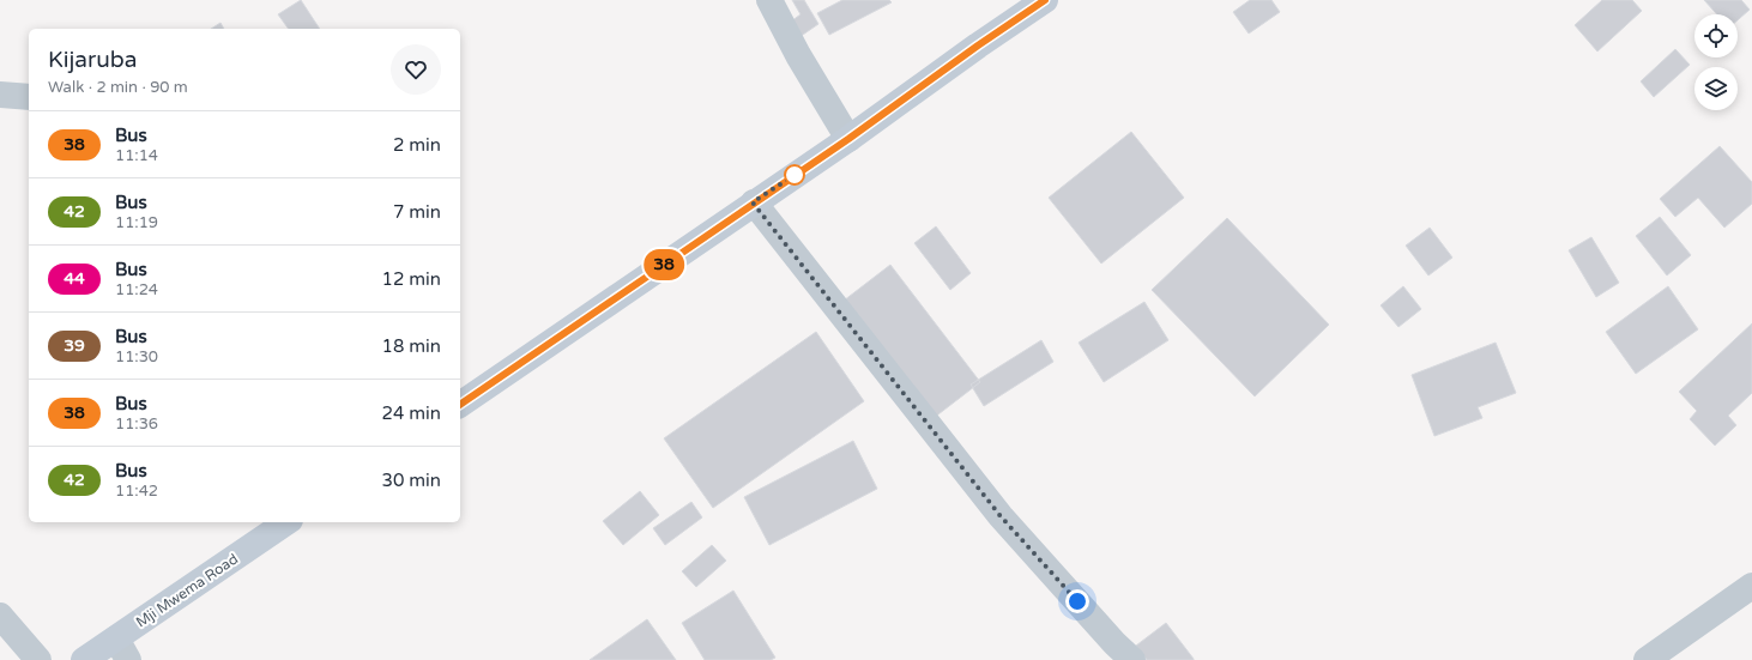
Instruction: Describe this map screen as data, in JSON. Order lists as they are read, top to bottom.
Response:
{
  "streets": {
    "main road": ["Mji Mwema Road"]
  },
  "lines": ["bus line 38"],
  "page": {
    "on_map": "38",
    "heading": ["Kijaruba", "Walk · 2 min · 90 m"],
    "list": [
      {
        "mark": "38",
        "name": "Bus",
        "note": "11:14",
        "value": "2 min"
      },
      {
        "mark": "42",
        "name": "Bus",
        "note": "11:19",
        "value": "7 min"
      },
      {
        "mark": "44",
        "name": "Bus",
        "note": "11:24",
        "value": "12 min"
      },
      {
        "mark": "39",
        "name": "Bus",
        "note": "11:30",
        "value": "18 min"
      },
      {
        "mark": "38",
        "name": "Bus",
        "note": "11:36",
        "value": "24 min"
      },
      {
        "mark": "42",
        "name": "Bus",
        "note": "11:42",
        "value": "30 min"
      }
    ]
  }
}
